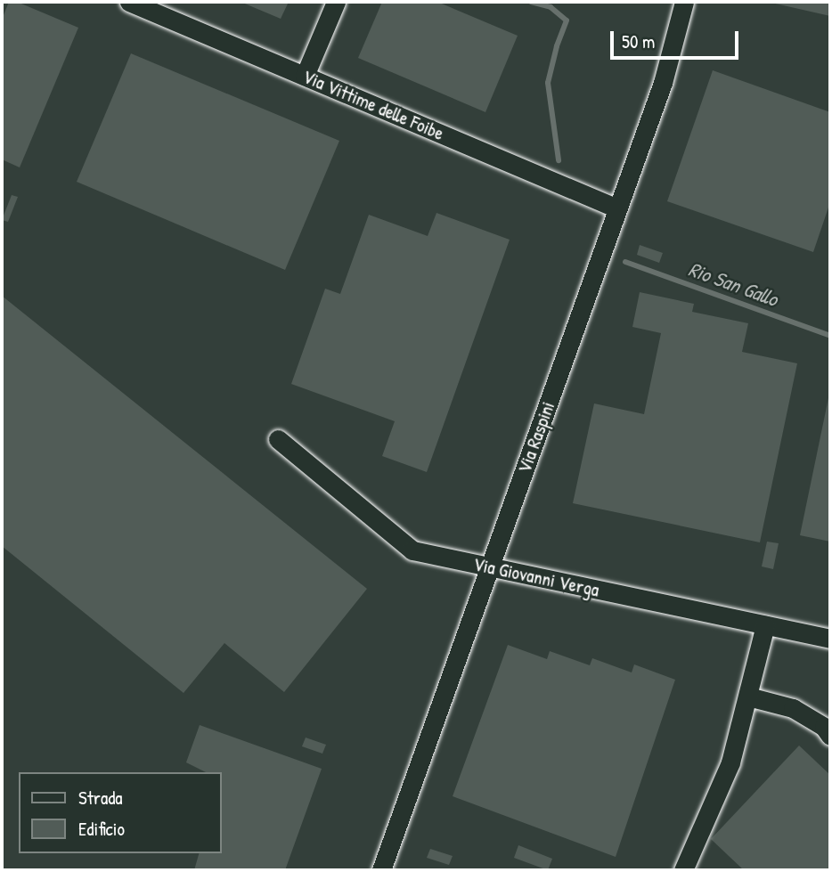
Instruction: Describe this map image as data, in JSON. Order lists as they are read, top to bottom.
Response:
{
  "streets": {
    "street": ["Via Vittime delle Foibe", "Via Raspini", "Via Giovanni Verga"]
  },
  "crossings": [
    ["Via Vittime delle Foibe", "Via Raspini"],
    ["Via Raspini", "Via Giovanni Verga"]
  ],
  "water": ["Rio San Gallo"],
  "legend": ["Strada", "Edificio"],
  "scale_bar": "50 m"
}
